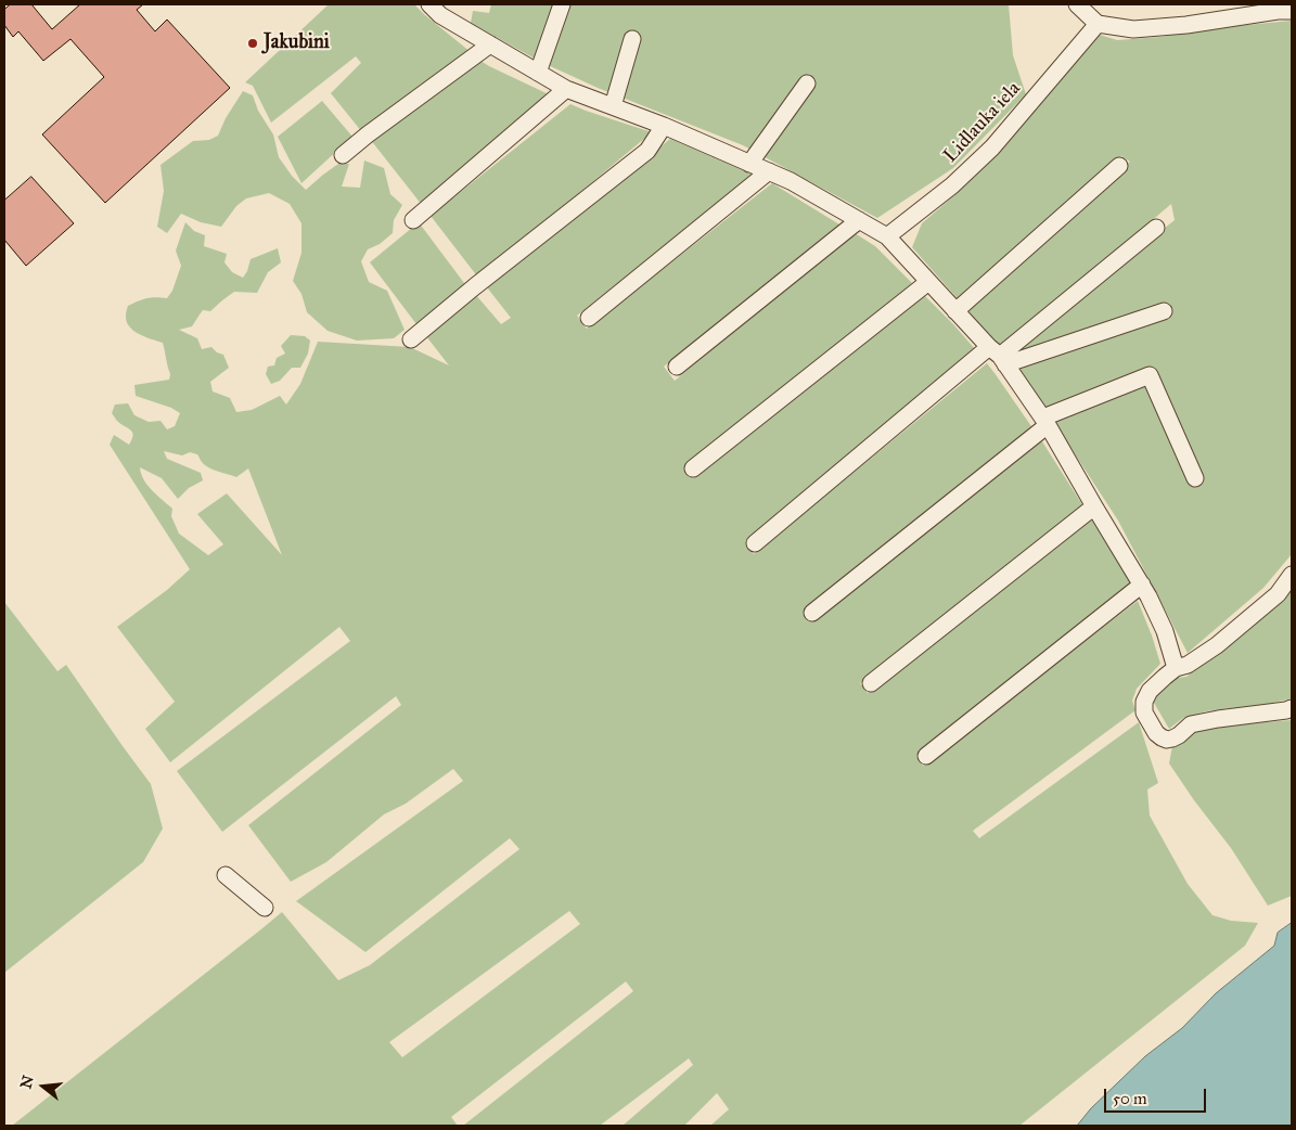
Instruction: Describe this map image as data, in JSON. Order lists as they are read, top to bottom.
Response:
{
  "streets": {
    "street": ["Lidlauka iela"]
  },
  "places": ["Jakubini"],
  "scale_bar": "50 m",
  "north": "left"
}
